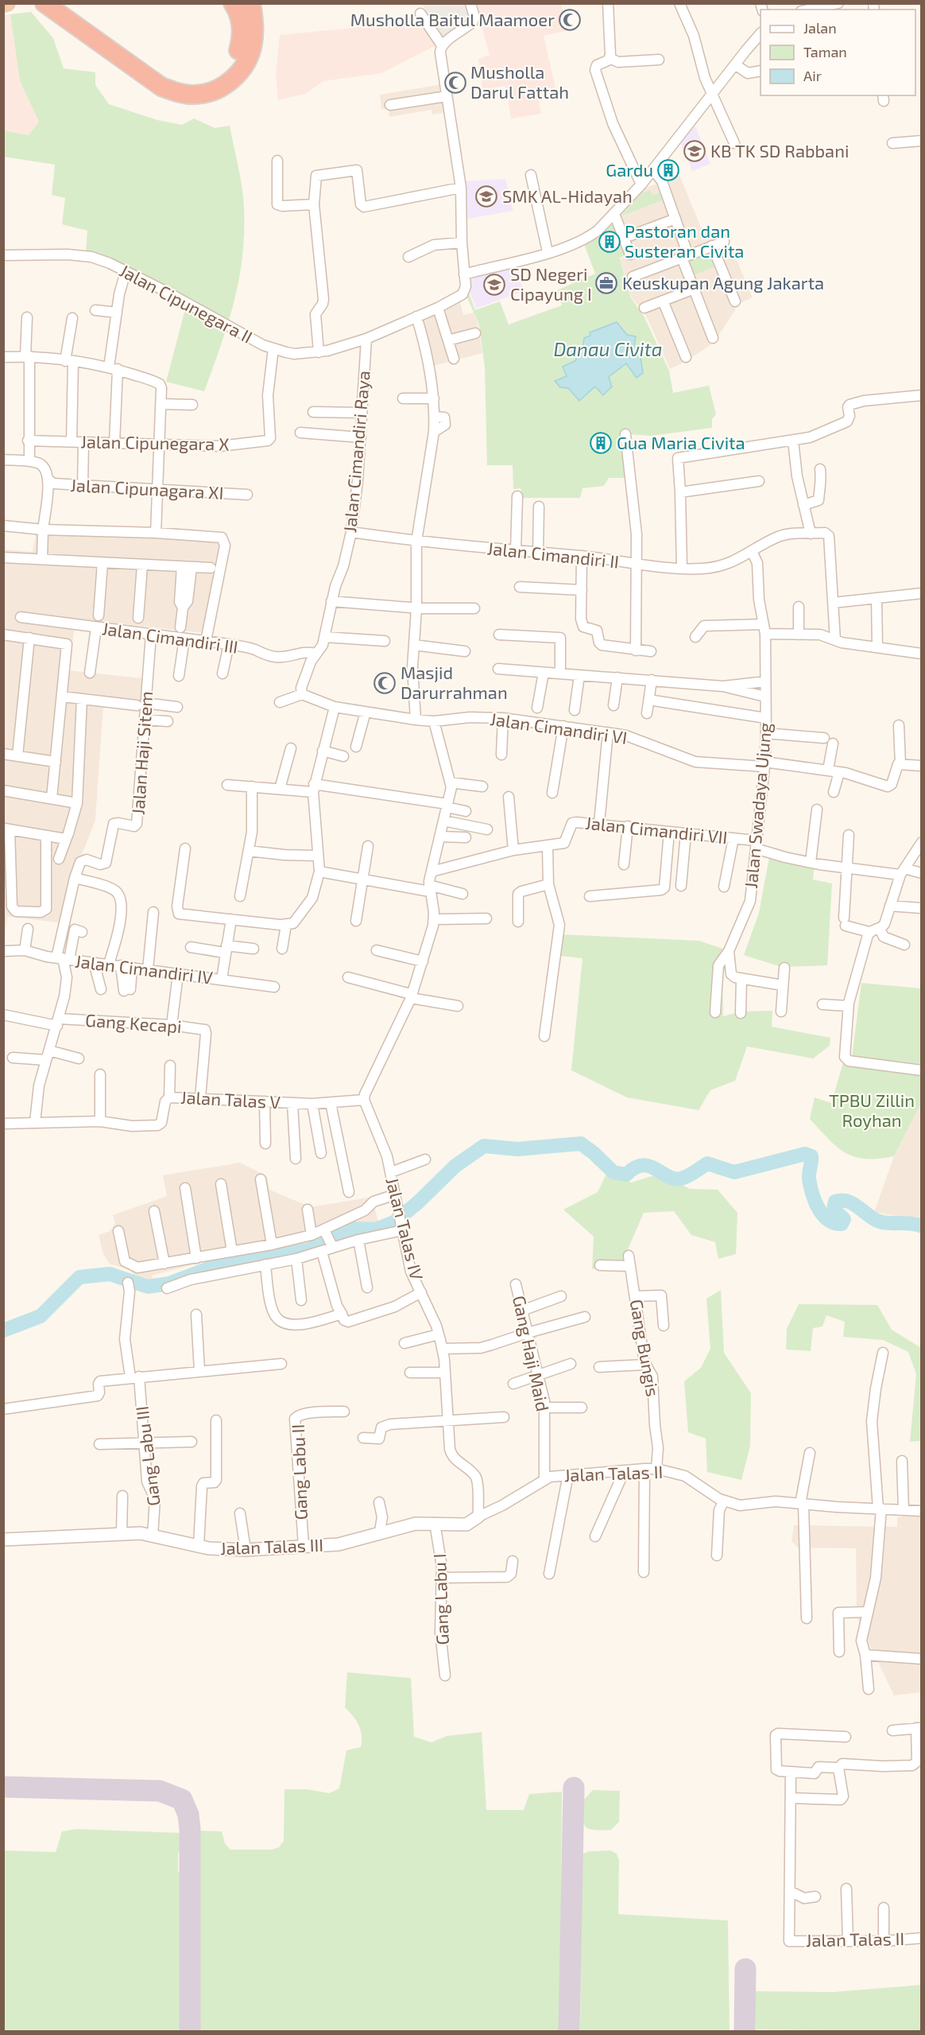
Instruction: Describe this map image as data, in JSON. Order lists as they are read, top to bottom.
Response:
{
  "streets": {
    "street": [
      "Jalan Cipunegara II",
      "Jalan Cipunegara X",
      "Jalan Cimandiri Raya",
      "Jalan Cipunagara XI",
      "Jalan Cimandiri II",
      "Jalan Cimandiri III",
      "Jalan Cimandiri VI",
      "Jalan Haji Sitem",
      "Jalan Swadaya Ujung",
      "Jalan Cimandiri VII",
      "Jalan Cimandiri IV",
      "Gang Kecapi",
      "Jalan Talas V",
      "Jalan Talas IV",
      "Gang Bungis",
      "Gang Haji Maid",
      "Gang Labu III",
      "Gang Labu II",
      "Jalan Talas II",
      "Jalan Talas III",
      "Gang Labu I"
    ]
  },
  "crossings": [
    ["Jalan Cipunegara II", "Jalan Cipunegara X"],
    ["Jalan Cipunegara II", "Jalan Cimandiri Raya"],
    ["Jalan Cimandiri Raya", "Jalan Cimandiri II"],
    ["Jalan Cimandiri Raya", "Jalan Cimandiri III"],
    ["Jalan Cimandiri II", "Jalan Swadaya Ujung"],
    ["Jalan Cimandiri III", "Jalan Haji Sitem"],
    ["Jalan Cimandiri VI", "Jalan Swadaya Ujung"],
    ["Jalan Haji Sitem", "Jalan Cimandiri IV"],
    ["Jalan Haji Sitem", "Gang Kecapi"],
    ["Jalan Haji Sitem", "Jalan Talas V"],
    ["Jalan Swadaya Ujung", "Jalan Cimandiri VII"],
    ["Gang Kecapi", "Jalan Talas V"],
    ["Jalan Talas V", "Jalan Talas IV"],
    ["Jalan Talas IV", "Jalan Talas II"],
    ["Jalan Talas IV", "Jalan Talas III"],
    ["Gang Bungis", "Jalan Talas II"],
    ["Gang Haji Maid", "Jalan Talas II"],
    ["Gang Labu III", "Jalan Talas III"],
    ["Gang Labu II", "Jalan Talas III"],
    ["Jalan Talas II", "Jalan Talas III"],
    ["Jalan Talas III", "Gang Labu I"]
  ],
  "water": ["Danau Civita"],
  "parks": ["TPBU Zillin Royhan"],
  "places": {
    "mosque": ["Musholla Baitul Maamoer", "Musholla Darul Fattah", "Masjid Darurrahman"],
    "school or university": ["KB TK SD Rabbani", "SMK AL-Hidayah", "SD Negeri Cipayung I"],
    "building": ["Gardu", "Pastoran dan Susteran Civita", "Gua Maria Civita"],
    "office": ["Keuskupan Agung Jakarta"]
  },
  "legend": ["Jalan", "Taman", "Air"]
}
